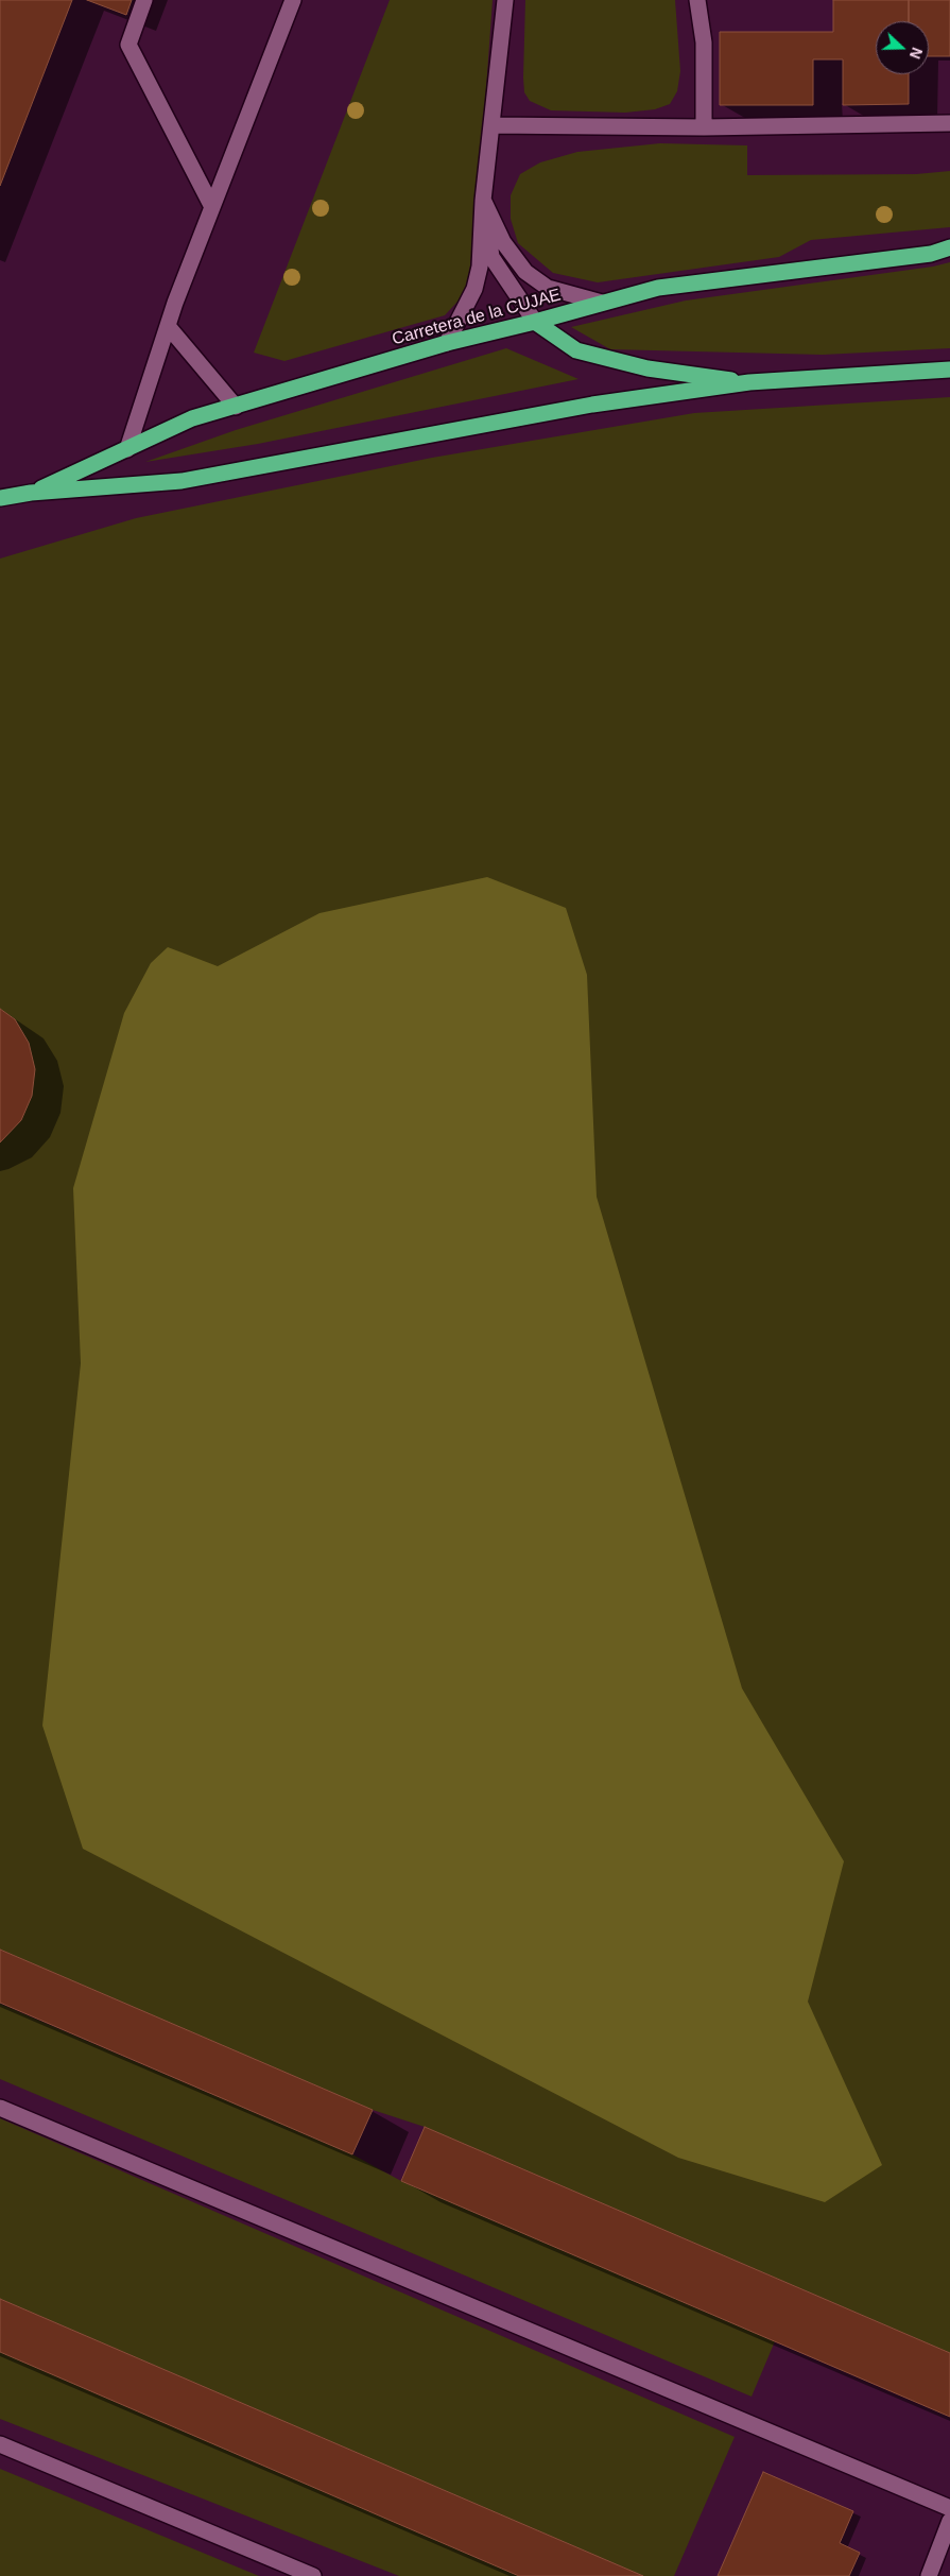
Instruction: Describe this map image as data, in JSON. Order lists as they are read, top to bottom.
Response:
{
  "streets": {
    "highway": ["Carretera de la CUJAE"]
  },
  "north": "right"
}
